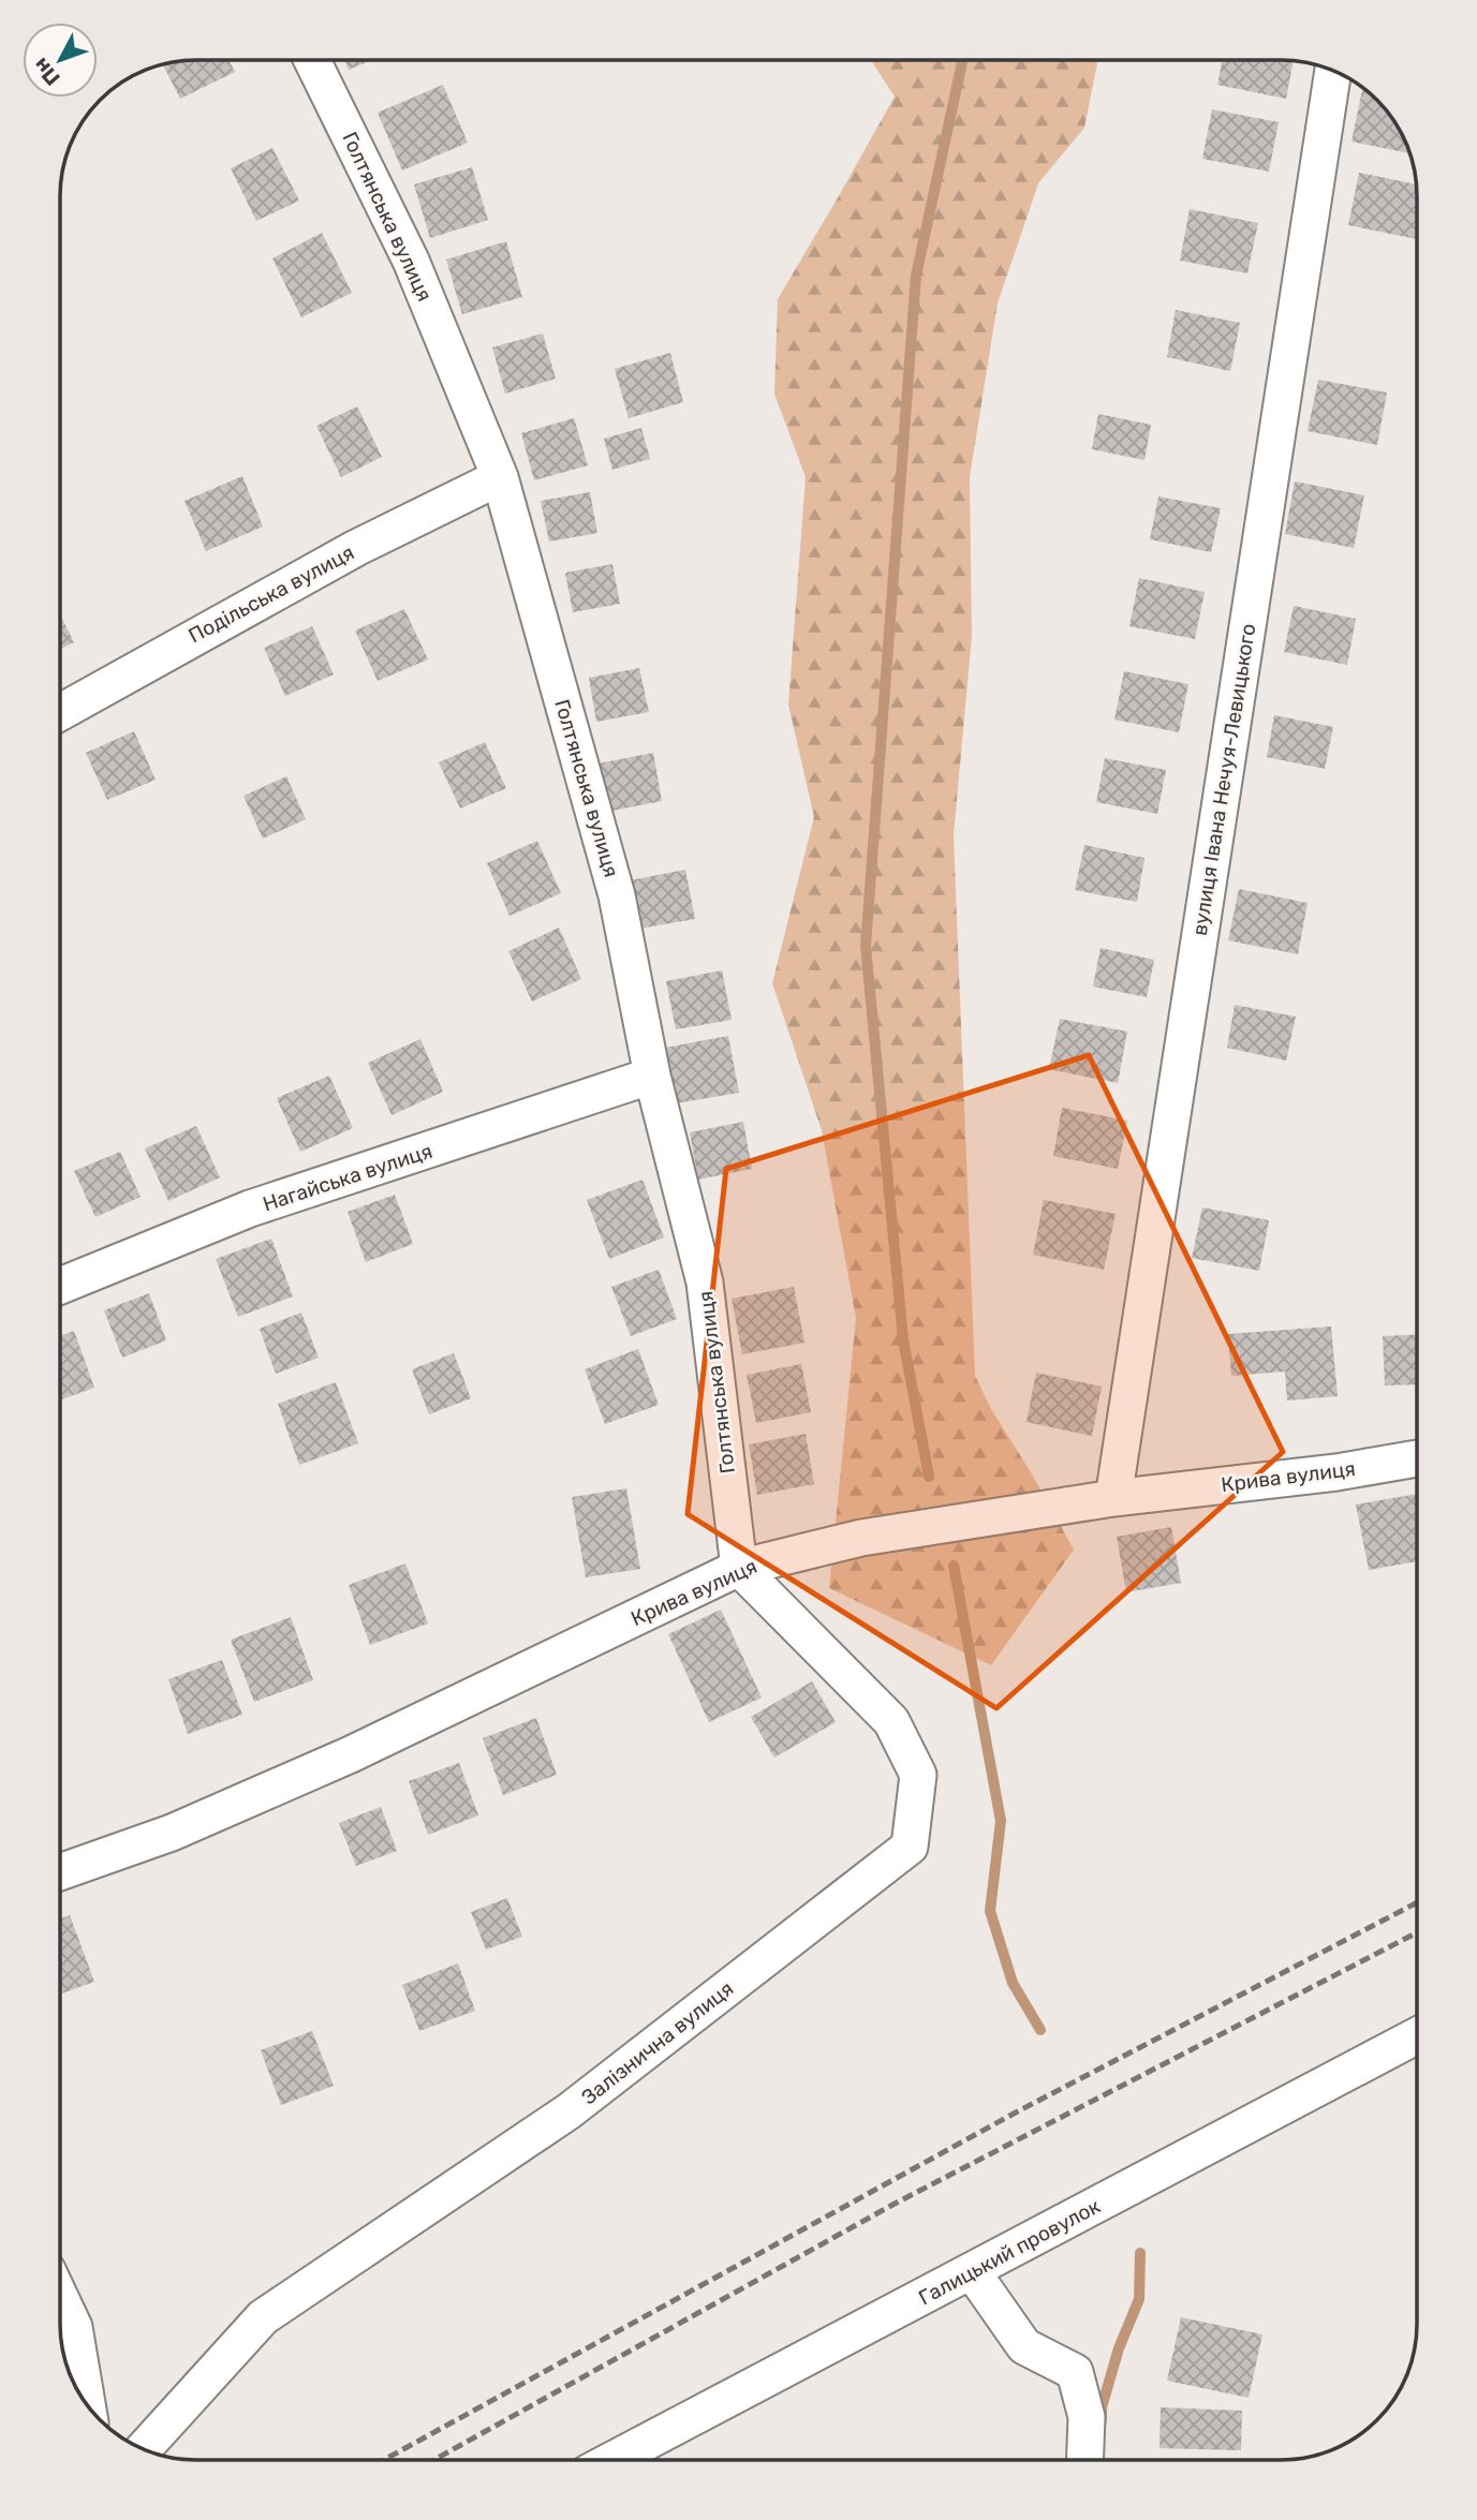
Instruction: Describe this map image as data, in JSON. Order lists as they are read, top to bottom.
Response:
{
  "streets": {
    "street": [
      "Голтянська вулиця",
      "Подільська вулиця",
      "вулиця Івана Нечуя-Левицького",
      "Нагайська вулиця",
      "Крива вулиця",
      "Залізнична вулиця",
      "Галицький провулок"
    ]
  },
  "crossings": [
    ["Голтянська вулиця", "Подільська вулиця"],
    ["Голтянська вулиця", "Нагайська вулиця"],
    ["Голтянська вулиця", "Крива вулиця"],
    ["Голтянська вулиця", "Залізнична вулиця"],
    ["вулиця Івана Нечуя-Левицького", "Крива вулиця"],
    ["Крива вулиця", "Залізнична вулиця"]
  ],
  "north": "bottom left"
}
